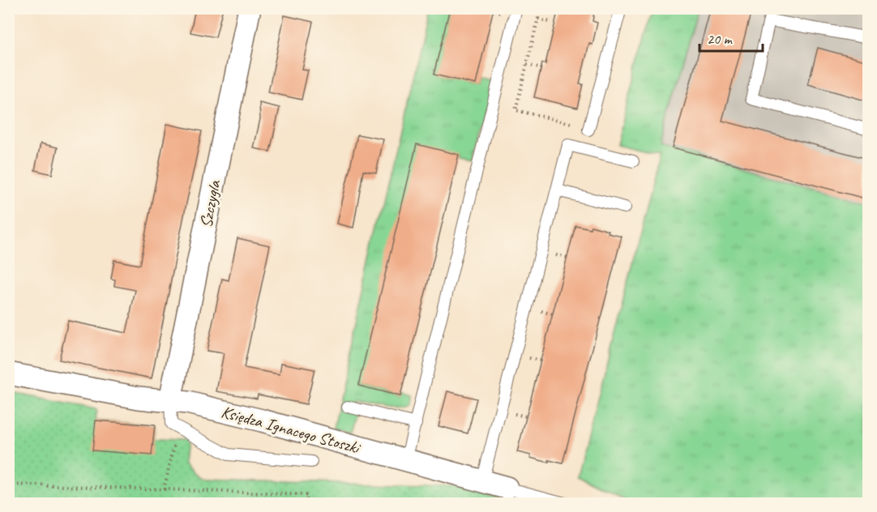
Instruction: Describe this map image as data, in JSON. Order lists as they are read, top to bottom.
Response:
{
  "streets": {
    "street": ["Szczygla", "Księdza Ignacego Stoszki"]
  },
  "crossings": [
    ["Szczygla", "Księdza Ignacego Stoszki"]
  ],
  "scale_bar": "20 m"
}
